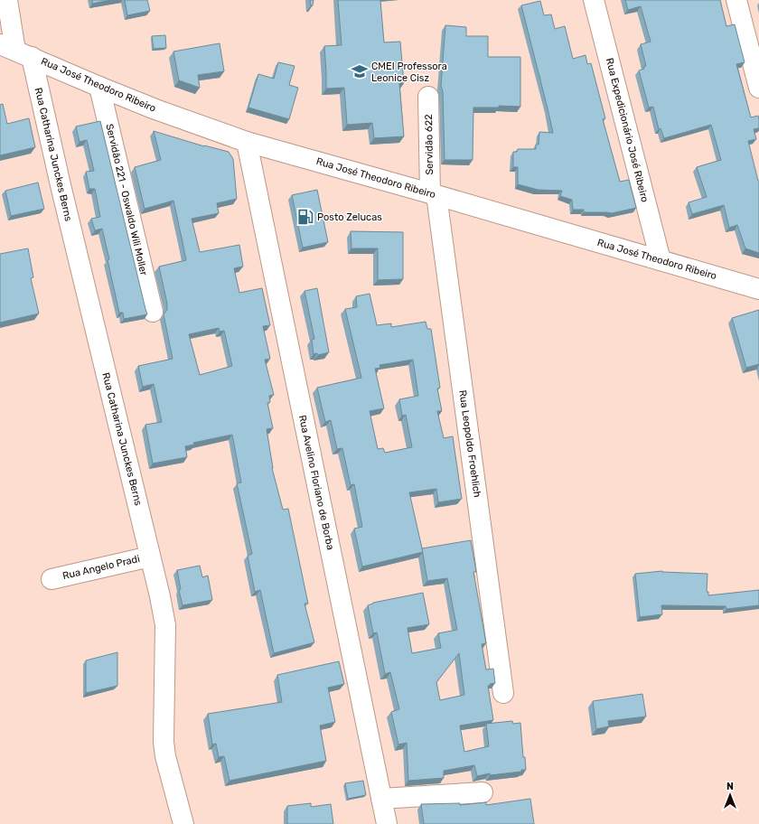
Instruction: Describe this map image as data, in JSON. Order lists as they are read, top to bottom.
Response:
{
  "streets": {
    "street": [
      "Rua José Theodoro Ribeiro",
      "Rua Expedicionário José Ribeiro",
      "Servidão 622",
      "Rua Catharina Junckes Berns",
      "Servidão 221 - Oswaldo Wili Moller",
      "Rua Leopoldo Froehlich",
      "Rua Avelino Floriano de Borba",
      "Rua Angelo Pradi"
    ]
  },
  "crossings": [
    ["Rua José Theodoro Ribeiro", "Rua Expedicionário José Ribeiro"],
    ["Rua José Theodoro Ribeiro", "Servidão 622"],
    ["Rua José Theodoro Ribeiro", "Rua Catharina Junckes Berns"],
    ["Rua José Theodoro Ribeiro", "Servidão 221 - Oswaldo Wili Moller"],
    ["Rua José Theodoro Ribeiro", "Rua Leopoldo Froehlich"],
    ["Rua José Theodoro Ribeiro", "Rua Avelino Floriano de Borba"],
    ["Servidão 622", "Rua Leopoldo Froehlich"],
    ["Rua Catharina Junckes Berns", "Rua Angelo Pradi"]
  ],
  "places": {
    "school or university": ["CMEI Professora Leonice Cisz"],
    "fuel station": ["Posto Zelucas"]
  },
  "north": "top"
}
